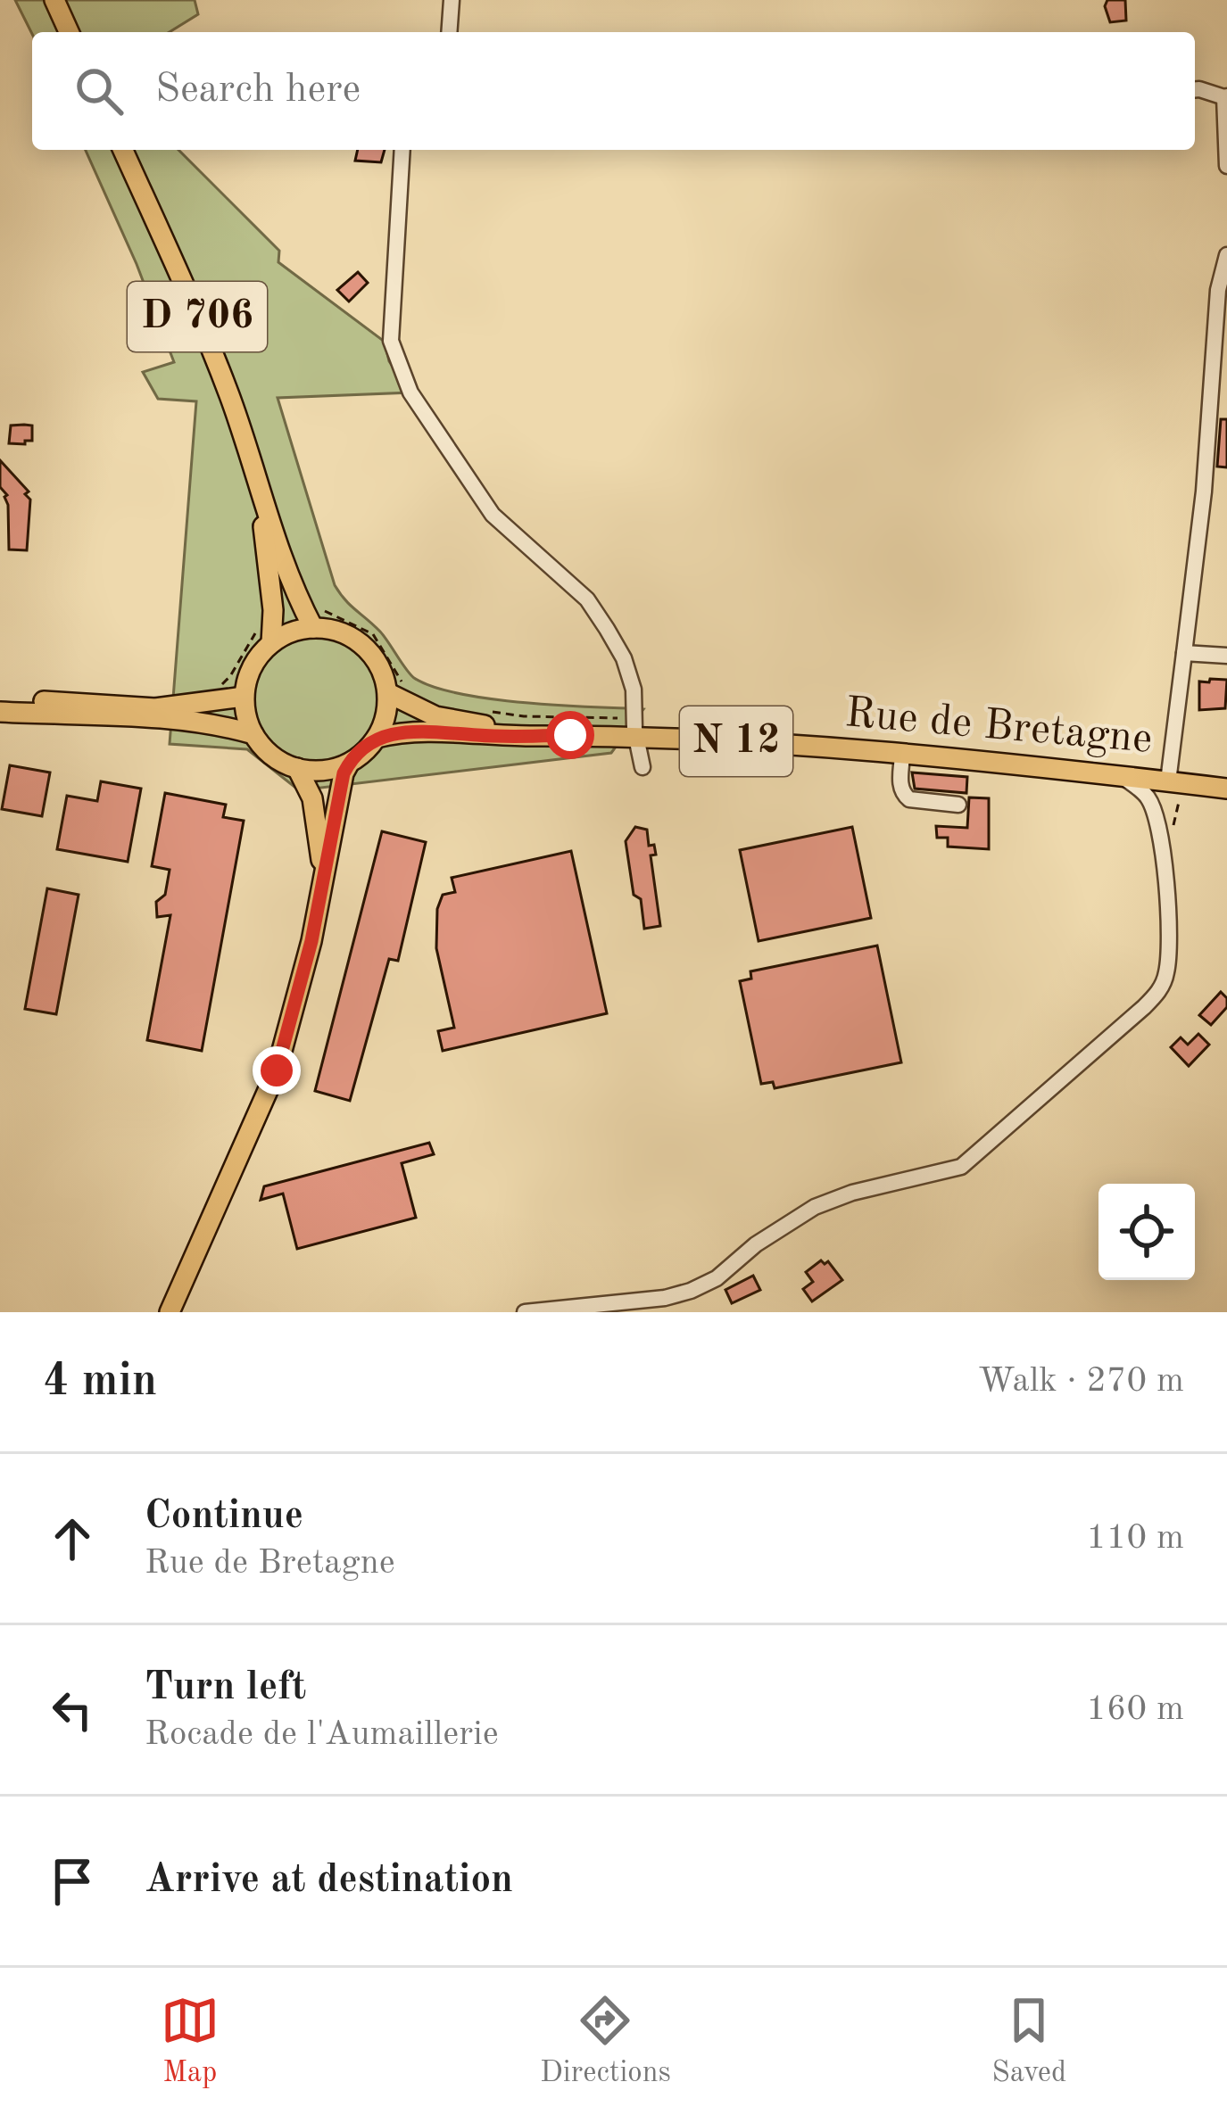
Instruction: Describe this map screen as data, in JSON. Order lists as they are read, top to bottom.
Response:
{
  "streets": {
    "main road": ["D 706", "Rue de Bretagne", "N 12"]
  },
  "crossings": [
    ["D 706", "Rue de Bretagne"]
  ],
  "page": {
    "search": "Search here",
    "heading": ["4 min", "Walk · 270 m"],
    "list": [
      ["Continue", "Rue de Bretagne", "110 m"],
      ["Turn left", "Rocade de l'Aumaillerie", "160 m"],
      "Arrive at destination"
    ],
    "nav": ["Map", "Directions", "Saved"]
  }
}
